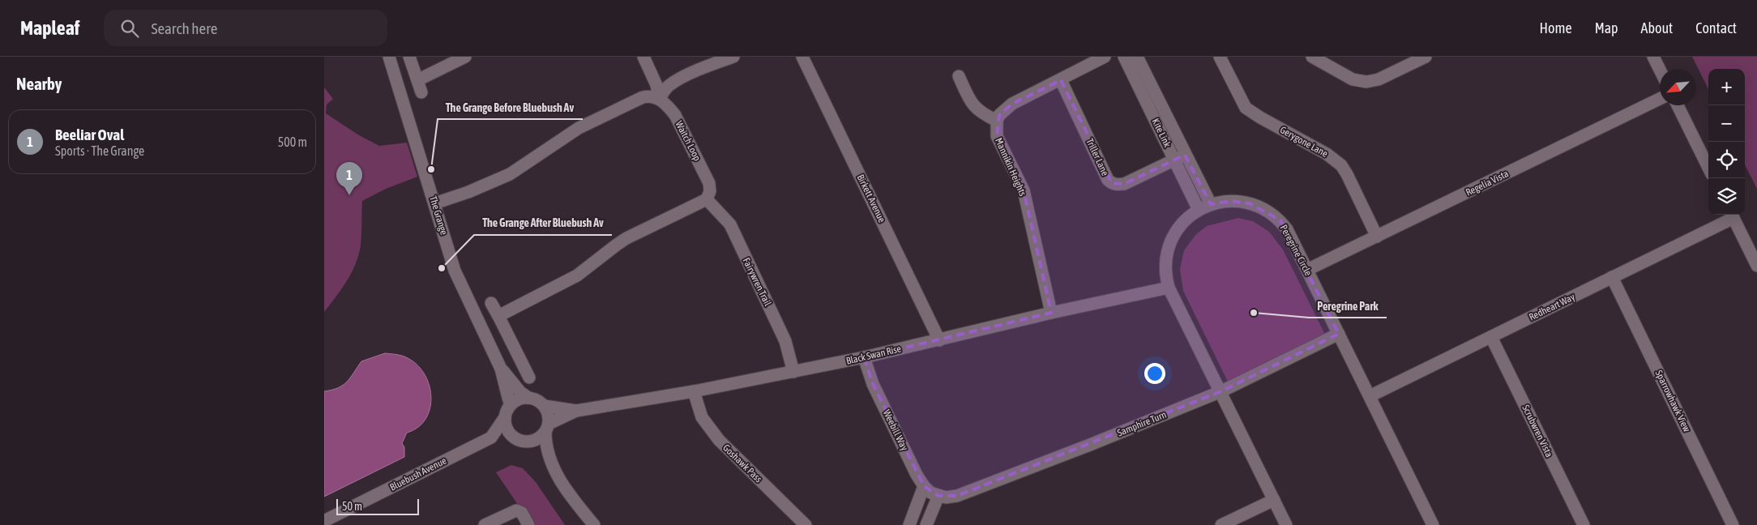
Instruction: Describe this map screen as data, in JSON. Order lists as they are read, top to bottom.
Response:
{
  "streets": {
    "street": [
      "Kite Link",
      "Waitch Loop",
      "Gerygone Lane",
      "Triller Lane",
      "Mannikin Heights",
      "Regelia Vista",
      "Birkett Avenue",
      "The Grange",
      "Peregrine Circle",
      "Fairywren Trail",
      "Redheart Way",
      "Black Swan Rise",
      "Sparrowhawk View",
      "Samphire Turn",
      "Weebill Way",
      "Scrubwren Vista",
      "Goshawk Pass",
      "Bluebush Avenue"
    ]
  },
  "crossings": [
    ["Kite Link", "Triller Lane"],
    ["Kite Link", "Peregrine Circle"],
    ["Waitch Loop", "Fairywren Trail"],
    ["Gerygone Lane", "Regelia Vista"],
    ["Mannikin Heights", "Black Swan Rise"],
    ["Regelia Vista", "Peregrine Circle"],
    ["Birkett Avenue", "Black Swan Rise"],
    ["The Grange", "Black Swan Rise"],
    ["The Grange", "Bluebush Avenue"],
    ["Peregrine Circle", "Redheart Way"],
    ["Peregrine Circle", "Black Swan Rise"],
    ["Peregrine Circle", "Samphire Turn"],
    ["Fairywren Trail", "Black Swan Rise"],
    ["Redheart Way", "Sparrowhawk View"],
    ["Redheart Way", "Scrubwren Vista"],
    ["Black Swan Rise", "Weebill Way"],
    ["Black Swan Rise", "Goshawk Pass"],
    ["Black Swan Rise", "Bluebush Avenue"],
    ["Samphire Turn", "Weebill Way"]
  ],
  "places": ["The Grange Before Bluebush Av", "The Grange After Bluebush Av", "Peregrine Park"],
  "scale_bar": "50 m",
  "north": "bottom left",
  "page": {
    "header": "Mapleaf",
    "search": "Search here",
    "nav": [
      "Home",
      "Map",
      "About",
      "Contact"
    ],
    "heading": "Nearby",
    "map_buttons": ["+", "−"],
    "list": [
      {
        "mark": "1",
        "name": "Beeliar Oval",
        "note": "Sports · The Grange",
        "value": "500 m"
      }
    ],
    "pins": "1",
    "scale": "50 m"
  }
}
